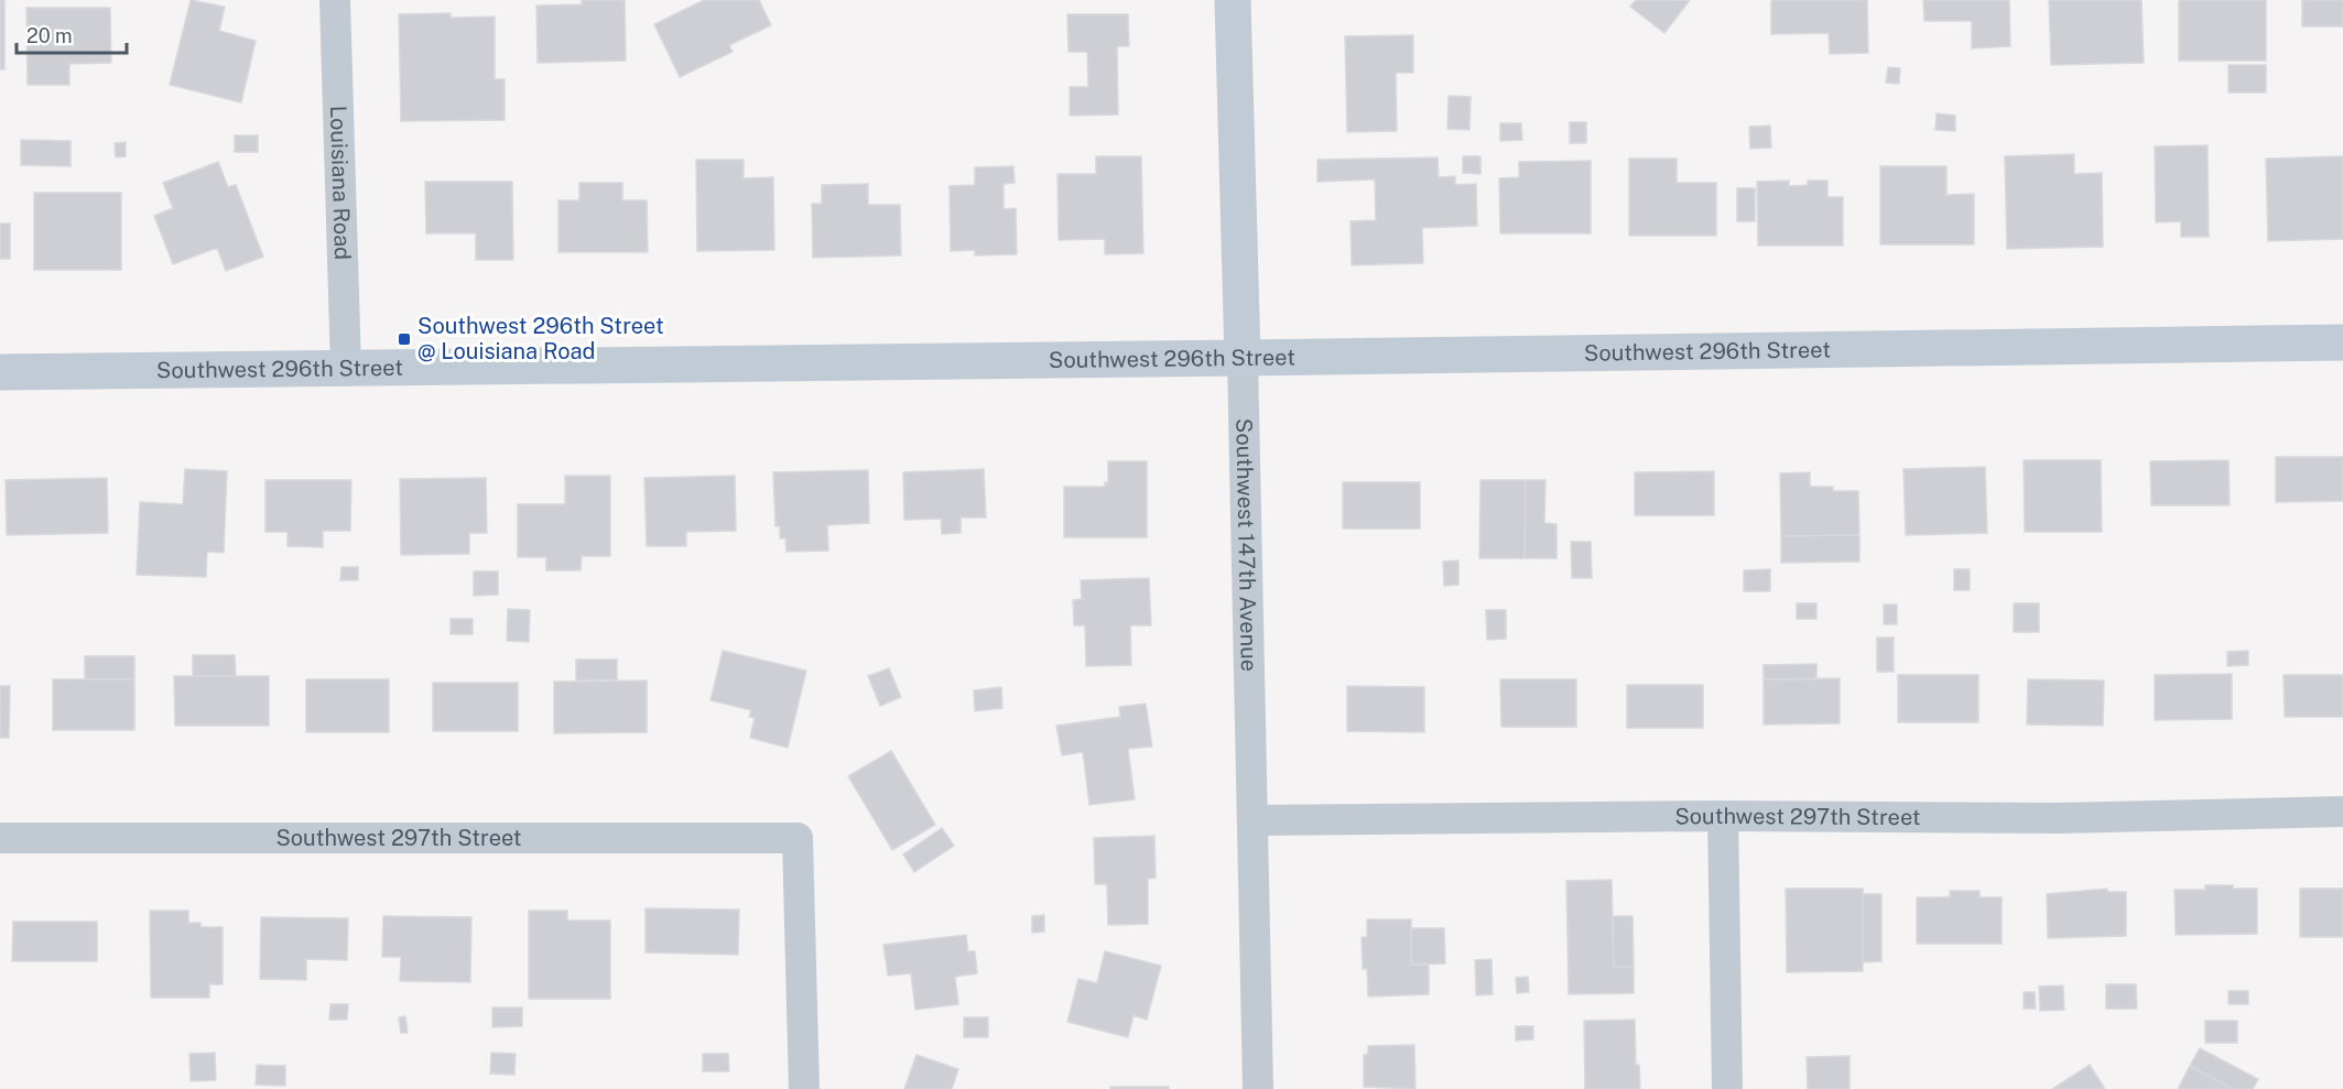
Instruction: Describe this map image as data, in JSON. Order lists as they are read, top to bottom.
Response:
{
  "streets": {
    "street": [
      "Louisiana Road",
      "Southwest 296th Street",
      "Southwest 147th Avenue",
      "Southwest 297th Street"
    ]
  },
  "crossings": [
    ["Louisiana Road", "Southwest 296th Street"],
    ["Southwest 296th Street", "Southwest 147th Avenue"],
    ["Southwest 147th Avenue", "Southwest 297th Street"]
  ],
  "places": {
    "transit": ["Southwest 296th Street @ Louisiana Road"]
  },
  "scale_bar": "20 m"
}
